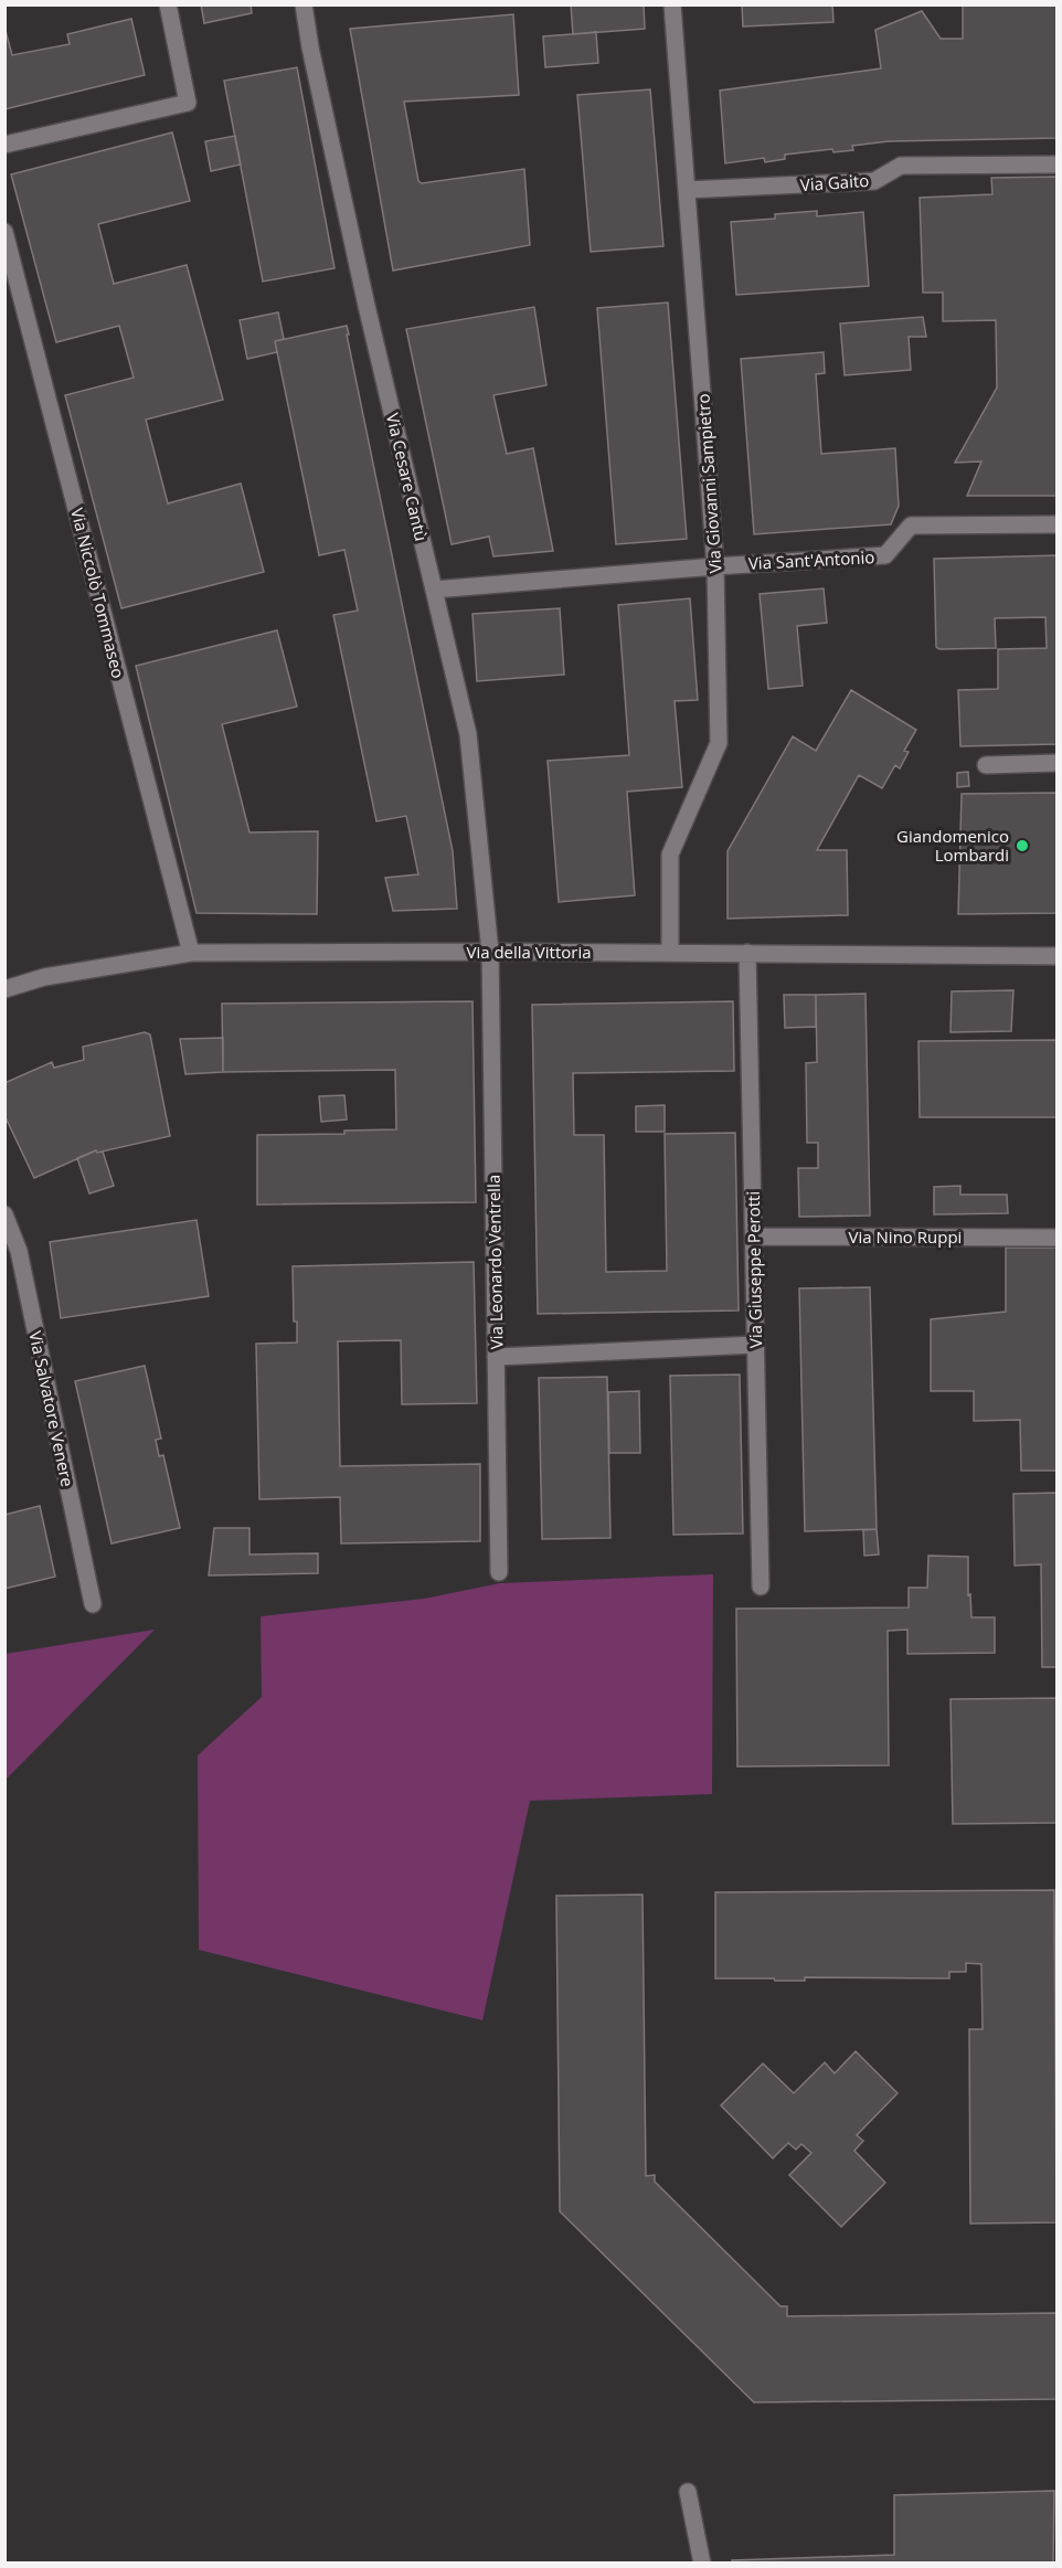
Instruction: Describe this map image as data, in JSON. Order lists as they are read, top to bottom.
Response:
{
  "streets": {
    "street": [
      "Via Gaito",
      "Via Cesare Cantù",
      "Via Giovanni Sampietro",
      "Via Sant'Antonio",
      "Via Niccolò Tommaseo",
      "Via della Vittoria",
      "Via Nino Ruppi",
      "Via Leonardo Ventrella",
      "Via Giuseppe Perotti",
      "Via Salvatore Venere"
    ]
  },
  "crossings": [
    ["Via Gaito", "Via Giovanni Sampietro"],
    ["Via Cesare Cantù", "Via Sant'Antonio"],
    ["Via Cesare Cantù", "Via della Vittoria"],
    ["Via Cesare Cantù", "Via Leonardo Ventrella"],
    ["Via Giovanni Sampietro", "Via Sant'Antonio"],
    ["Via Giovanni Sampietro", "Via della Vittoria"],
    ["Via Niccolò Tommaseo", "Via della Vittoria"],
    ["Via della Vittoria", "Via Leonardo Ventrella"],
    ["Via della Vittoria", "Via Giuseppe Perotti"],
    ["Via Nino Ruppi", "Via Giuseppe Perotti"]
  ],
  "places": ["Giandomenico Lombardi"]
}
